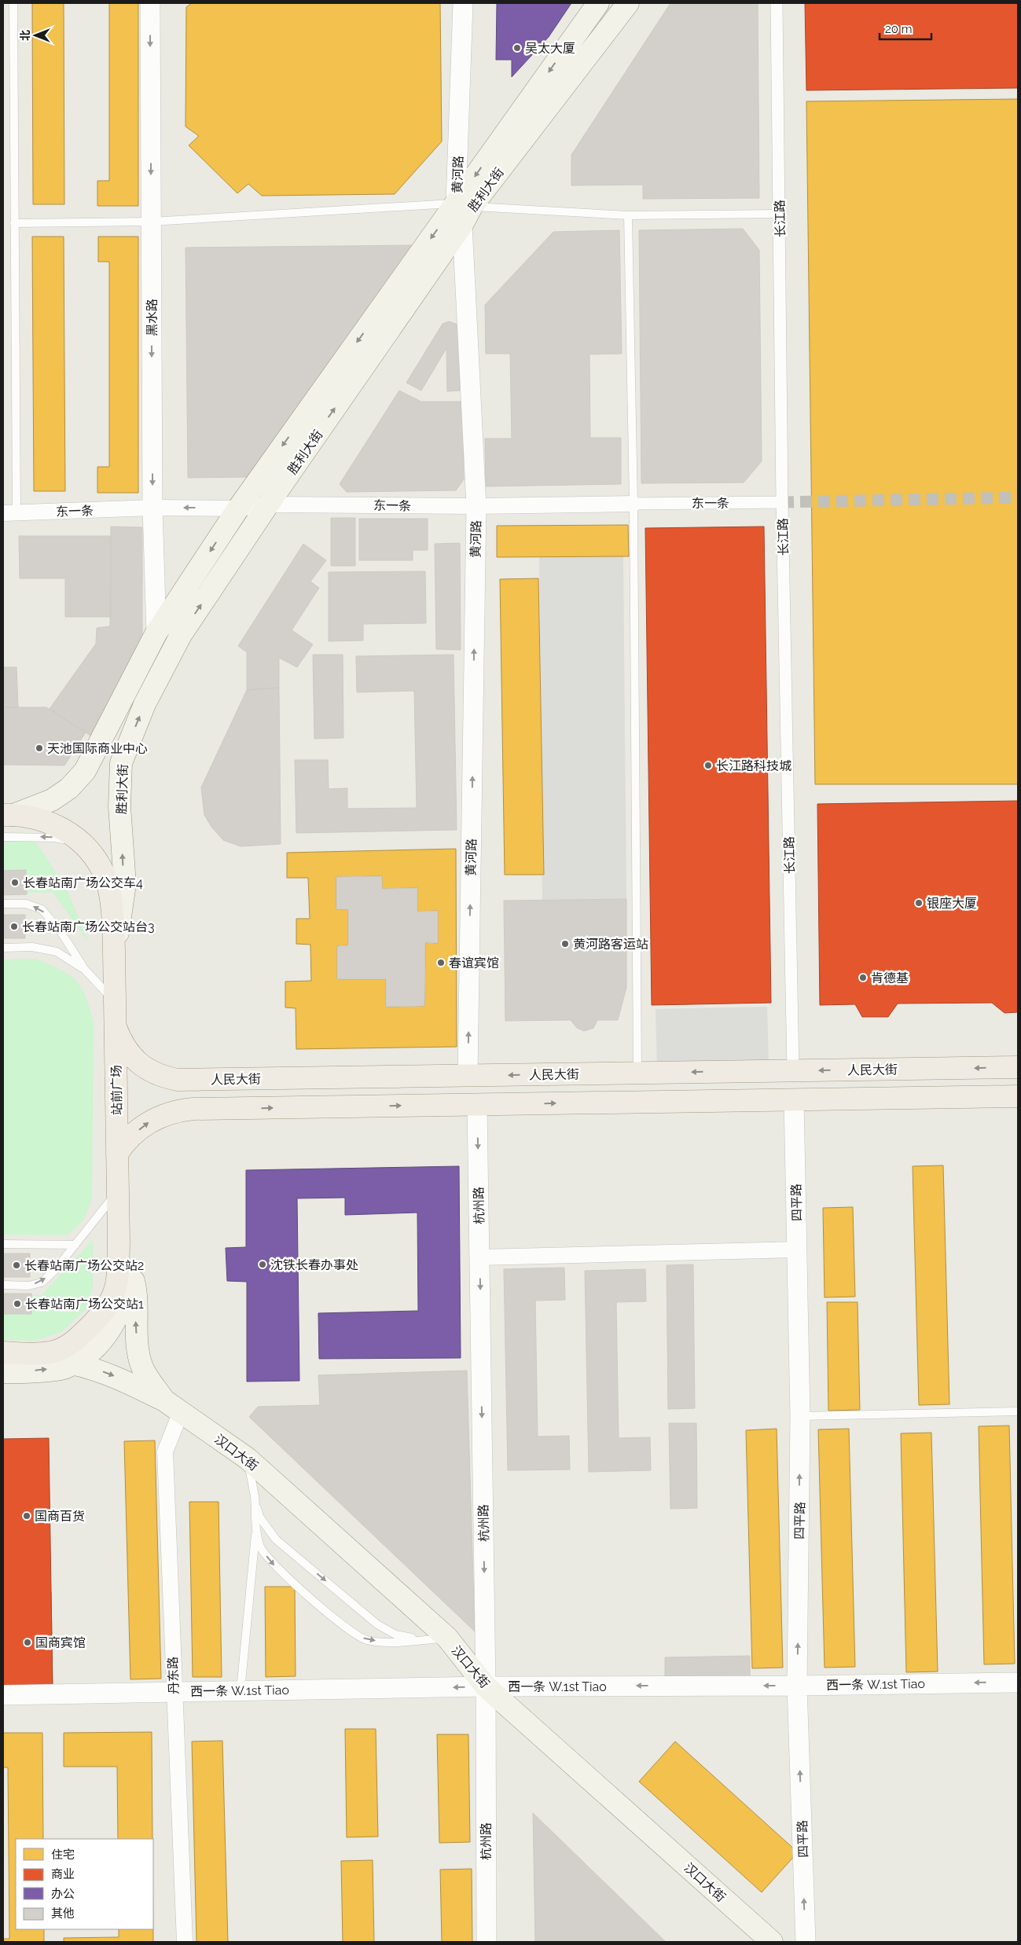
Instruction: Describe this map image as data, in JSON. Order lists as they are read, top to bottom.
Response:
{
  "streets": {
    "main road": [
      "胜利大街",
      "人民大街",
      "站前广场",
      "汉口大街"
    ],
    "street": [
      "黄河路",
      "长江路",
      "黑水路",
      "东一条",
      "四平路",
      "杭州路",
      "丹东路",
      "西一条 W.1st Tiao"
    ]
  },
  "crossings": [
    ["黄河路", "胜利大街"],
    ["黄河路", "东一条"],
    ["黄河路", "人民大街"],
    ["胜利大街", "黑水路"],
    ["胜利大街", "东一条"],
    ["胜利大街", "站前广场"],
    ["长江路", "东一条"],
    ["长江路", "人民大街"],
    ["黑水路", "东一条"],
    ["人民大街", "站前广场"],
    ["四平路", "西一条 W.1st Tiao"],
    ["杭州路", "汉口大街"],
    ["杭州路", "西一条 W.1st Tiao"],
    ["汉口大街", "丹东路"],
    ["汉口大街", "西一条 W.1st Tiao"],
    ["丹东路", "西一条 W.1st Tiao"]
  ],
  "one_way": [
    "黄河路",
    "黑水路",
    "四平路",
    "杭州路",
    "西一条 W.1st Tiao"
  ],
  "places": [
    "吴太大厦",
    "天池国际商业中心",
    "长江路科技城",
    "长春站南广场公交车4",
    "银座大厦",
    "长春站南广场公交站台3",
    "黄河路客运站",
    "春谊宾馆",
    "肯德基",
    "沈铁长春办事处",
    "长春站南广场公交站2",
    "长春站南广场公交站1",
    "国商百货",
    "国商宾馆"
  ],
  "legend": [
    "住宅",
    "商业",
    "办公",
    "其他"
  ],
  "scale_bar": "20 m",
  "north": "left"
}
